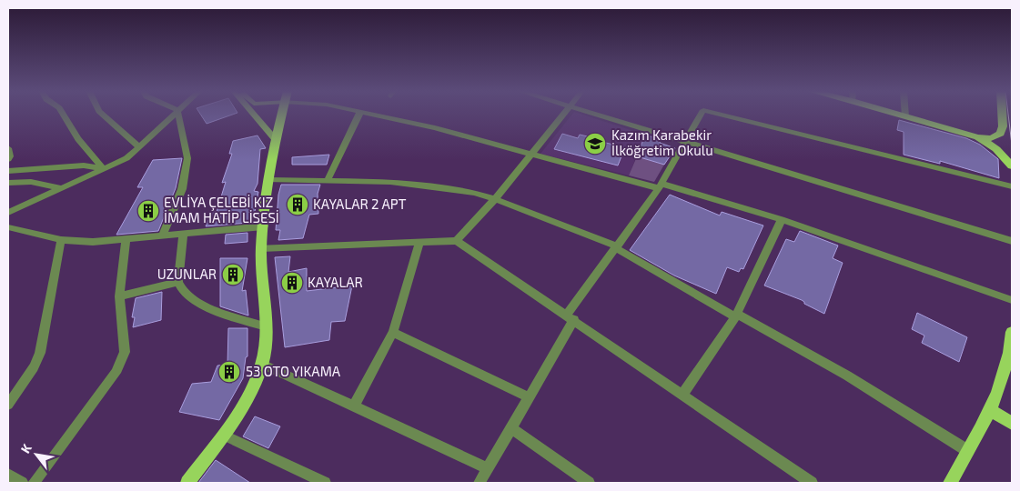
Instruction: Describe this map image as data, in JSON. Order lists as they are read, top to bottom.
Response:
{
  "places": {
    "school or university": ["Kazım Karabekir İlköğretim Okulu"],
    "building": [
      "KAYALAR 2 APT",
      "EVLİYA ÇELEBİ KIZ İMAM HATİP LİSESİ",
      "UZUNLAR",
      "KAYALAR",
      "53 OTO YIKAMA"
    ]
  },
  "north": "top left"
}
